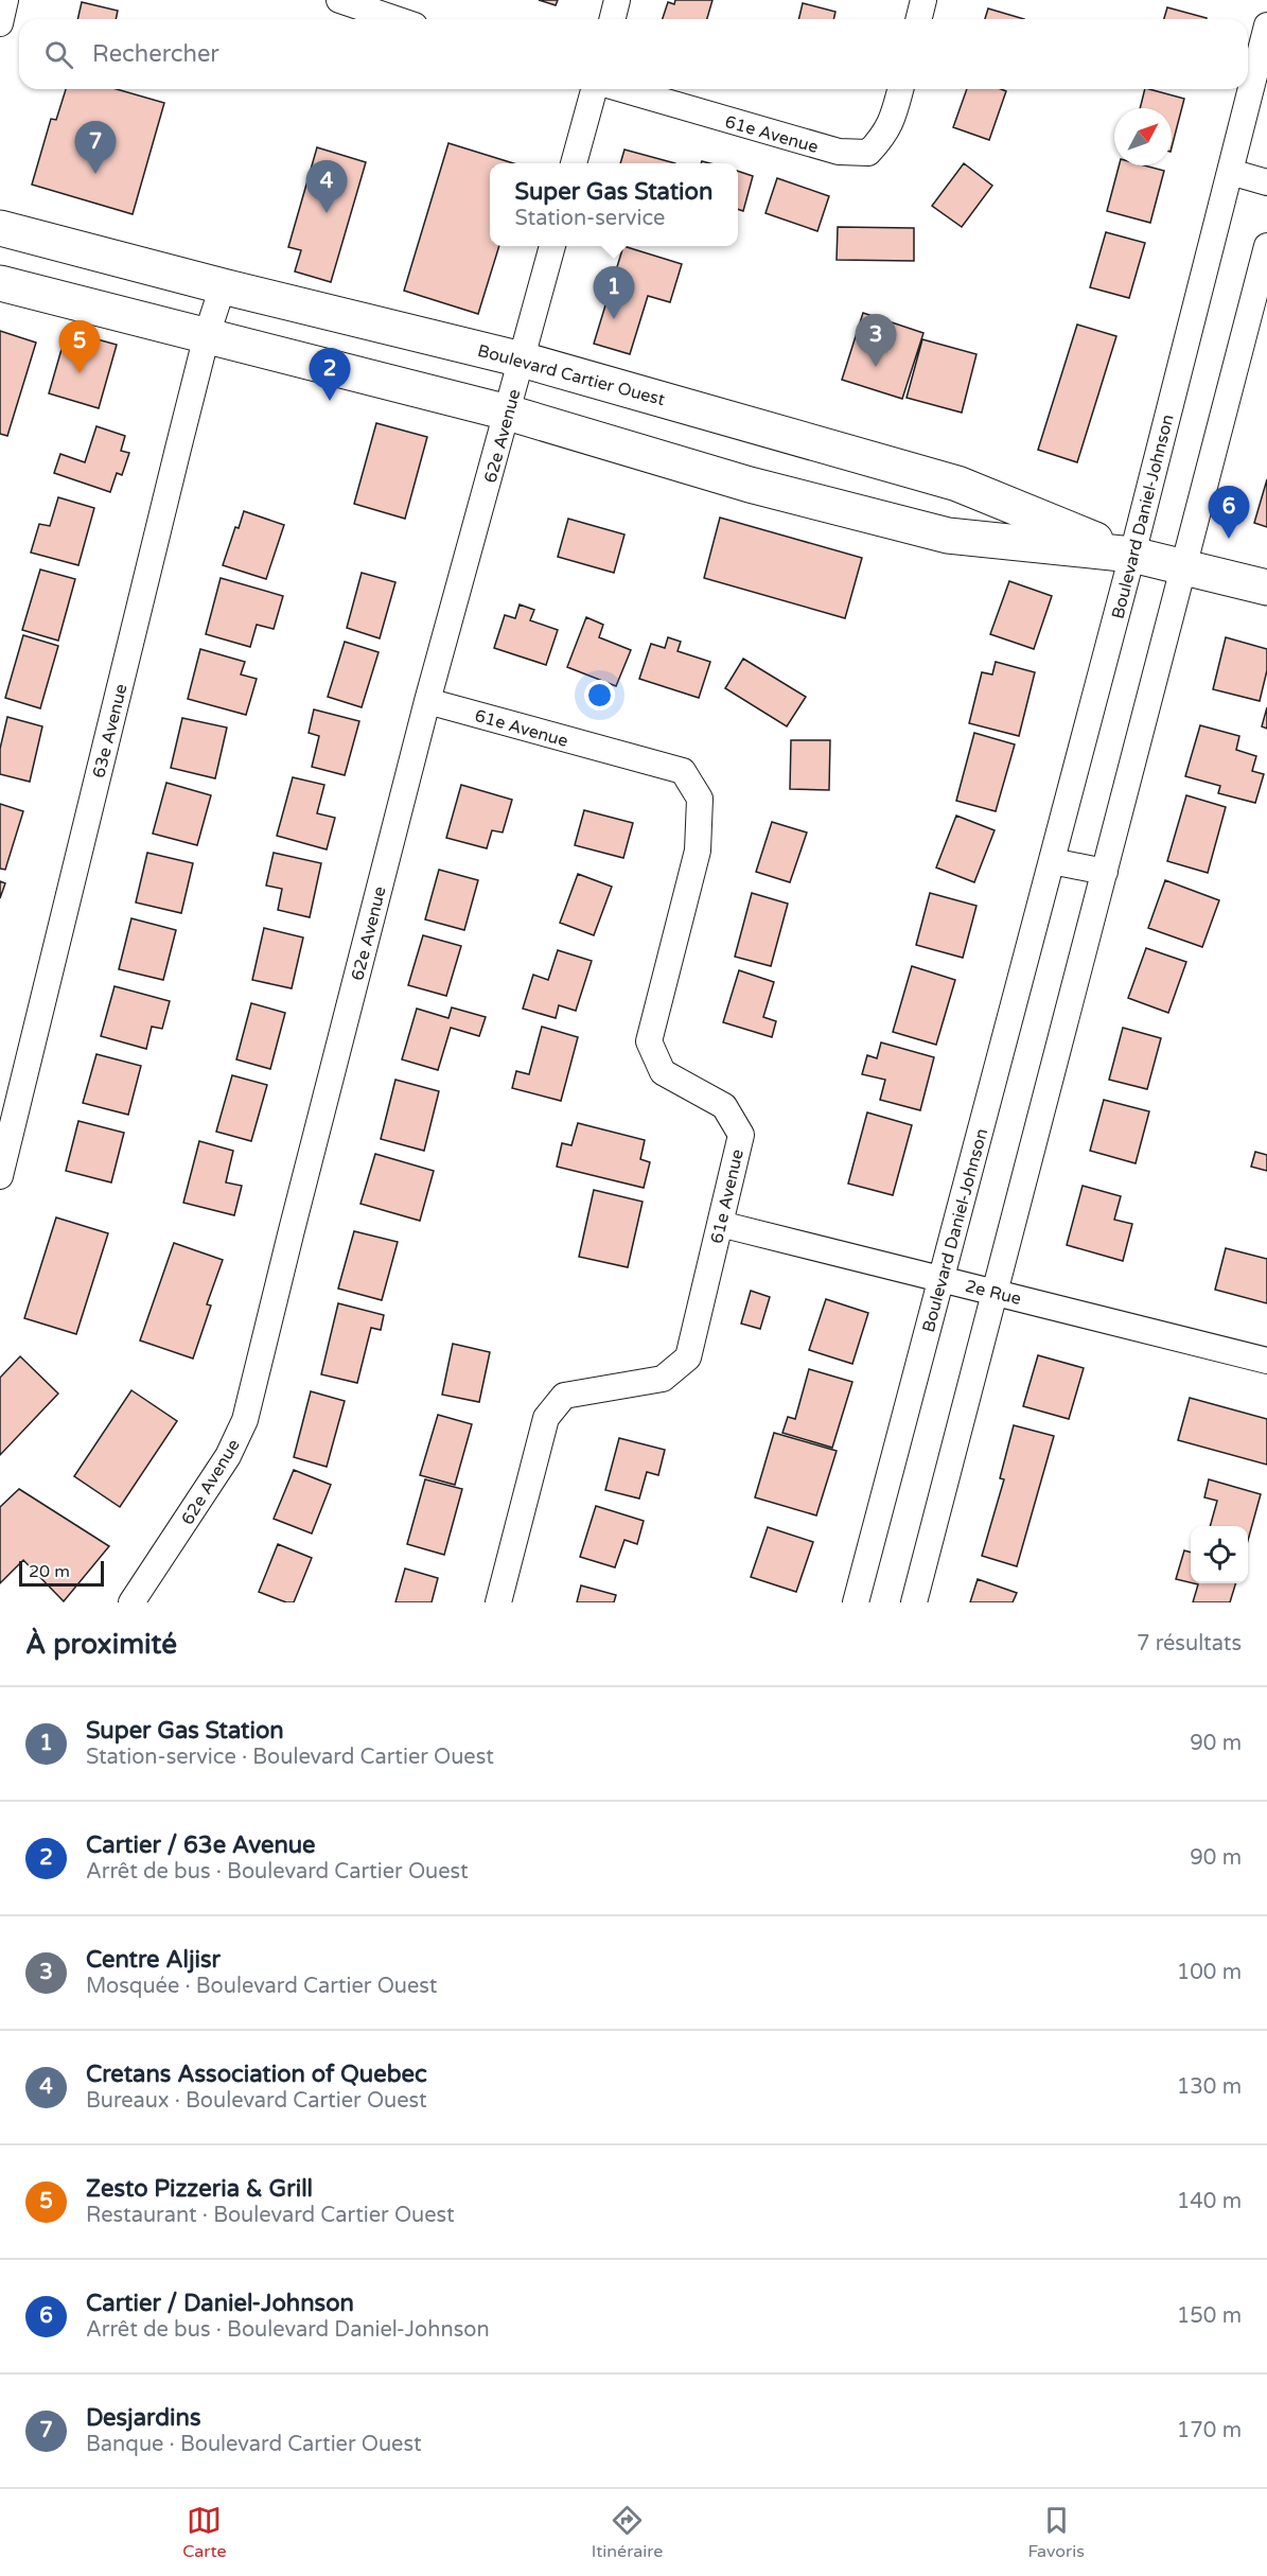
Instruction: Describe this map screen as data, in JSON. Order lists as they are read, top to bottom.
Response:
{
  "streets": {
    "street": [
      "61e Avenue",
      "Boulevard Cartier Ouest",
      "62e Avenue",
      "Boulevard Daniel-Johnson",
      "63e Avenue",
      "2e Rue"
    ]
  },
  "crossings": [
    ["61e Avenue", "62e Avenue"],
    ["61e Avenue", "2e Rue"],
    ["Boulevard Cartier Ouest", "62e Avenue"],
    ["Boulevard Cartier Ouest", "Boulevard Daniel-Johnson"],
    ["Boulevard Cartier Ouest", "63e Avenue"],
    ["Boulevard Daniel-Johnson", "2e Rue"]
  ],
  "scale_bar": "20 m",
  "north": "top right",
  "page": {
    "search": "Rechercher",
    "pins": [
      "7",
      "4",
      "1",
      "3",
      "5",
      "2",
      "6"
    ],
    "popup": ["Super Gas Station", "Station-service"],
    "scale": "20 m",
    "heading": ["À proximité", "7 résultats"],
    "list": [
      {
        "mark": "1",
        "name": "Super Gas Station",
        "note": "Station-service · Boulevard Cartier Ouest",
        "value": "90 m"
      },
      {
        "mark": "2",
        "name": "Cartier / 63e Avenue",
        "note": "Arrêt de bus · Boulevard Cartier Ouest",
        "value": "90 m"
      },
      {
        "mark": "3",
        "name": "Centre Aljisr",
        "note": "Mosquée · Boulevard Cartier Ouest",
        "value": "100 m"
      },
      {
        "mark": "4",
        "name": "Cretans Association of Quebec",
        "note": "Bureaux · Boulevard Cartier Ouest",
        "value": "130 m"
      },
      {
        "mark": "5",
        "name": "Zesto Pizzeria & Grill",
        "note": "Restaurant · Boulevard Cartier Ouest",
        "value": "140 m"
      },
      {
        "mark": "6",
        "name": "Cartier / Daniel-Johnson",
        "note": "Arrêt de bus · Boulevard Daniel-Johnson",
        "value": "150 m"
      },
      {
        "mark": "7",
        "name": "Desjardins",
        "note": "Banque · Boulevard Cartier Ouest",
        "value": "170 m"
      }
    ],
    "nav": ["Carte", "Itinéraire", "Favoris"]
  }
}
